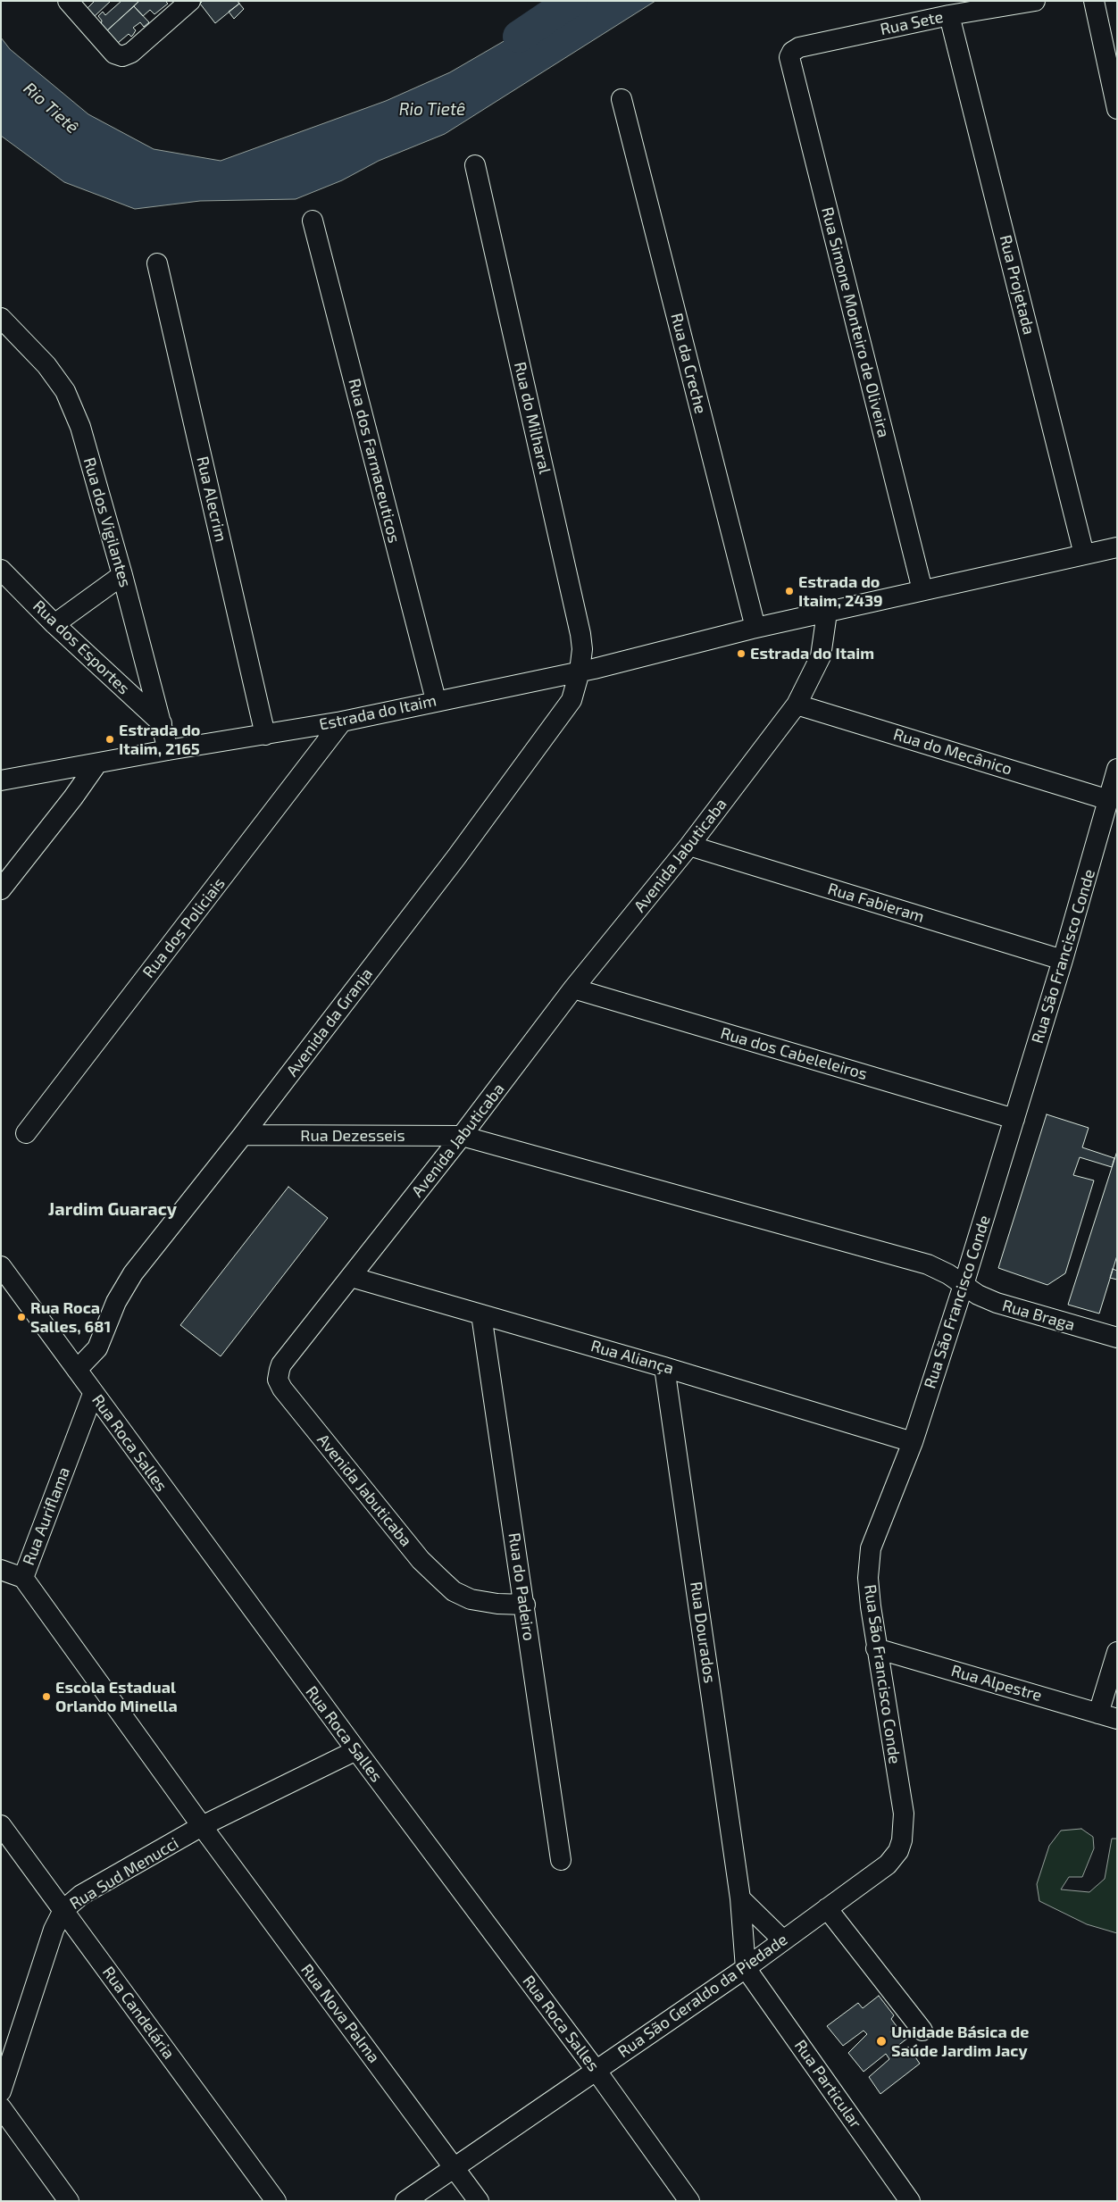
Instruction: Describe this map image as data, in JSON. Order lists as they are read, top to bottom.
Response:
{
  "streets": {
    "street": [
      "Rua Sete",
      "Rua Projetada",
      "Rua Simone Monteiro de Oliveira",
      "Rua da Creche",
      "Rua do Milharal",
      "Rua dos Farmaceuticos",
      "Rua Alecrim",
      "Rua dos Vigilantes",
      "Rua dos Esportes",
      "Estrada do Itaim",
      "Rua do Mecânico",
      "Avenida Jabuticaba",
      "Rua Fabieram",
      "Rua dos Policiais",
      "Rua São Francisco Conde",
      "Avenida da Granja",
      "Rua dos Cabeleleiros",
      "Rua Dezesseis",
      "Rua Braga",
      "Rua Aliança",
      "Rua Roca Salles",
      "Rua Auriflama",
      "Rua do Padeiro",
      "Rua Dourados",
      "Rua Alpestre",
      "Rua Sud Menucci",
      "Rua São Geraldo da Piedade",
      "Rua Candelária",
      "Rua Nova Palma",
      "Rua Particular"
    ]
  },
  "crossings": [
    ["Rua Sete", "Rua Projetada"],
    ["Rua Sete", "Rua Simone Monteiro de Oliveira"],
    ["Rua Projetada", "Estrada do Itaim"],
    ["Rua Simone Monteiro de Oliveira", "Estrada do Itaim"],
    ["Rua da Creche", "Estrada do Itaim"],
    ["Rua do Milharal", "Estrada do Itaim"],
    ["Rua do Milharal", "Avenida da Granja"],
    ["Rua dos Farmaceuticos", "Estrada do Itaim"],
    ["Rua Alecrim", "Estrada do Itaim"],
    ["Rua dos Vigilantes", "Rua dos Esportes"],
    ["Rua dos Vigilantes", "Estrada do Itaim"],
    ["Estrada do Itaim", "Avenida Jabuticaba"],
    ["Estrada do Itaim", "Rua dos Policiais"],
    ["Estrada do Itaim", "Avenida da Granja"],
    ["Rua do Mecânico", "Avenida Jabuticaba"],
    ["Rua do Mecânico", "Rua São Francisco Conde"],
    ["Avenida Jabuticaba", "Rua Fabieram"],
    ["Avenida Jabuticaba", "Rua dos Cabeleleiros"],
    ["Avenida Jabuticaba", "Rua Dezesseis"],
    ["Avenida Jabuticaba", "Rua Aliança"],
    ["Avenida Jabuticaba", "Rua do Padeiro"],
    ["Rua Fabieram", "Rua São Francisco Conde"],
    ["Rua São Francisco Conde", "Rua dos Cabeleleiros"],
    ["Rua São Francisco Conde", "Rua Braga"],
    ["Rua São Francisco Conde", "Rua Aliança"],
    ["Rua São Francisco Conde", "Rua Alpestre"],
    ["Rua São Francisco Conde", "Rua São Geraldo da Piedade"],
    ["Avenida da Granja", "Rua Dezesseis"],
    ["Avenida da Granja", "Rua Roca Salles"],
    ["Rua Aliança", "Rua do Padeiro"],
    ["Rua Aliança", "Rua Dourados"],
    ["Rua Roca Salles", "Rua Auriflama"],
    ["Rua Roca Salles", "Rua Sud Menucci"],
    ["Rua Roca Salles", "Rua São Geraldo da Piedade"],
    ["Rua Auriflama", "Rua Sud Menucci"],
    ["Rua Auriflama", "Rua Nova Palma"],
    ["Rua Dourados", "Rua São Geraldo da Piedade"],
    ["Rua Dourados", "Rua Particular"],
    ["Rua Sud Menucci", "Rua Candelária"],
    ["Rua Sud Menucci", "Rua Nova Palma"],
    ["Rua São Geraldo da Piedade", "Rua Nova Palma"],
    ["Rua São Geraldo da Piedade", "Rua Particular"]
  ],
  "districts": ["Jardim Guaracy"],
  "water": ["Rio Tietê"],
  "places": [
    "Estrada do Itaim, 2439",
    "Estrada do Itaim",
    "Estrada do Itaim, 2165",
    "Rua Roca Salles, 681",
    "Escola Estadual Orlando Minella",
    "Unidade Básica de Saúde Jardim Jacy"
  ]
}
